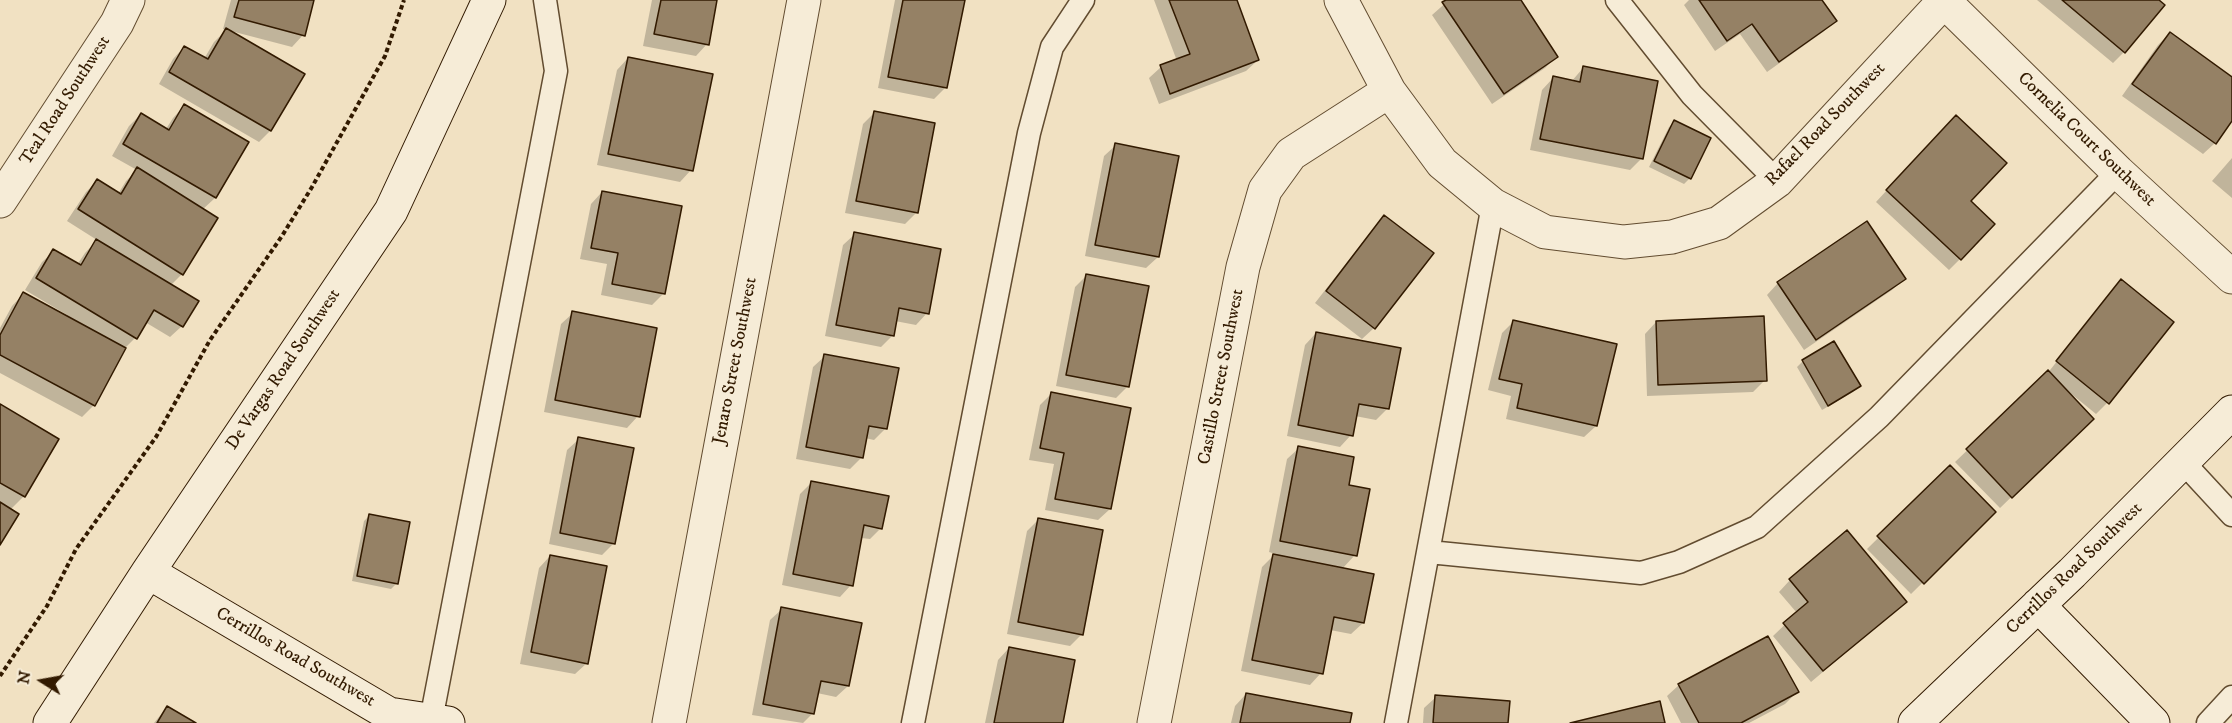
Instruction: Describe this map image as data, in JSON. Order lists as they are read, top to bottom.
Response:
{
  "streets": {
    "street": [
      "Teal Road Southwest",
      "Rafael Road Southwest",
      "Cornelia Court Southwest",
      "Jenaro Street Southwest",
      "De Vargas Road Southwest",
      "Castillo Street Southwest",
      "Cerrillos Road Southwest"
    ]
  },
  "crossings": [
    ["Rafael Road Southwest", "Cornelia Court Southwest"],
    ["Rafael Road Southwest", "Castillo Street Southwest"],
    ["De Vargas Road Southwest", "Cerrillos Road Southwest"]
  ],
  "north": "left"
}
